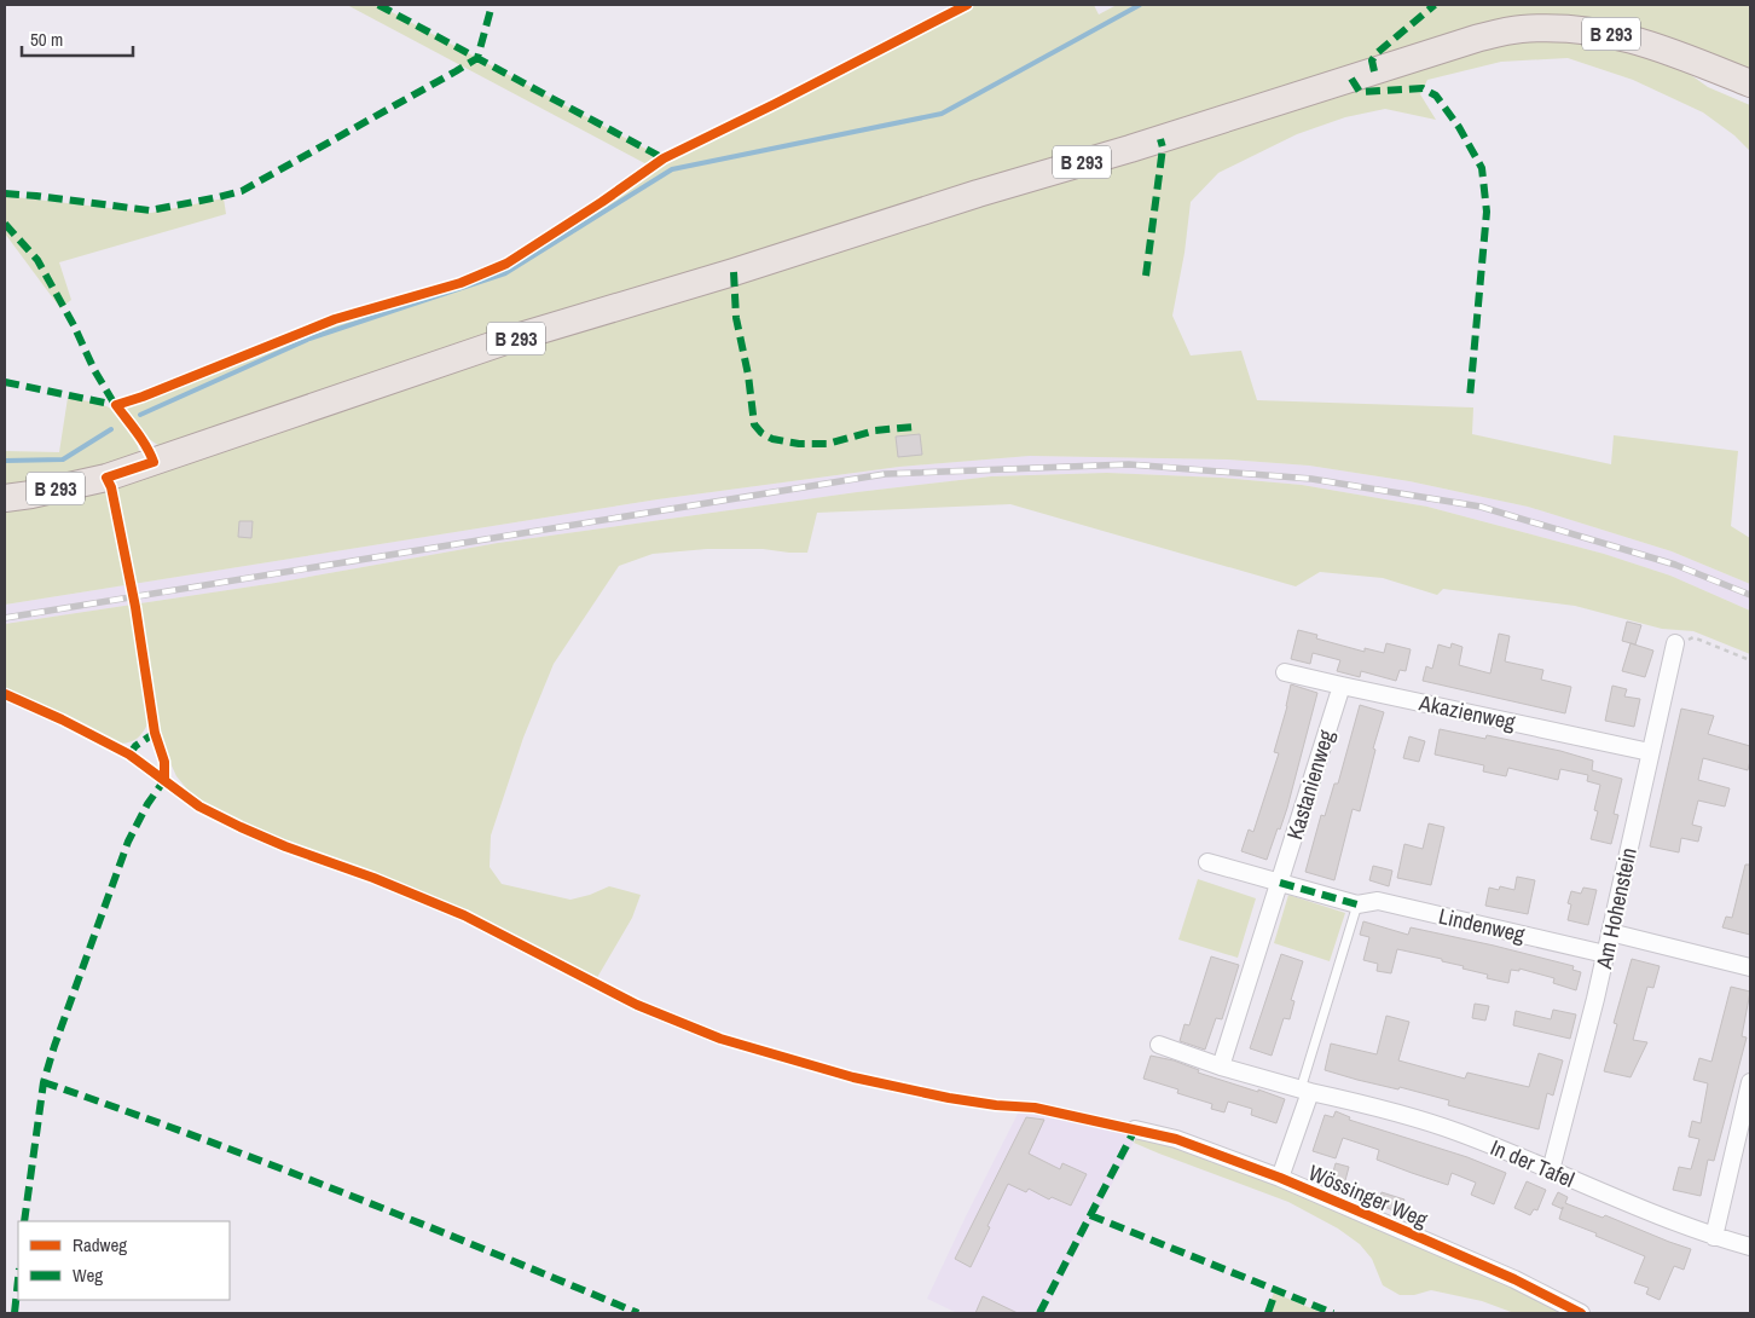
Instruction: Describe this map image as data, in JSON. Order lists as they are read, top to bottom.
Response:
{
  "streets": {
    "main road": ["B 293"],
    "street": [
      "Akazienweg",
      "Kastanienweg",
      "Am Hohenstein",
      "Lindenweg",
      "In der Tafel",
      "Wössinger Weg"
    ]
  },
  "crossings": [
    ["Akazienweg", "Kastanienweg"],
    ["Akazienweg", "Am Hohenstein"],
    ["Kastanienweg", "In der Tafel"],
    ["Am Hohenstein", "Lindenweg"],
    ["Am Hohenstein", "In der Tafel"]
  ],
  "legend": ["Radweg", "Weg"],
  "scale_bar": "50 m"
}
